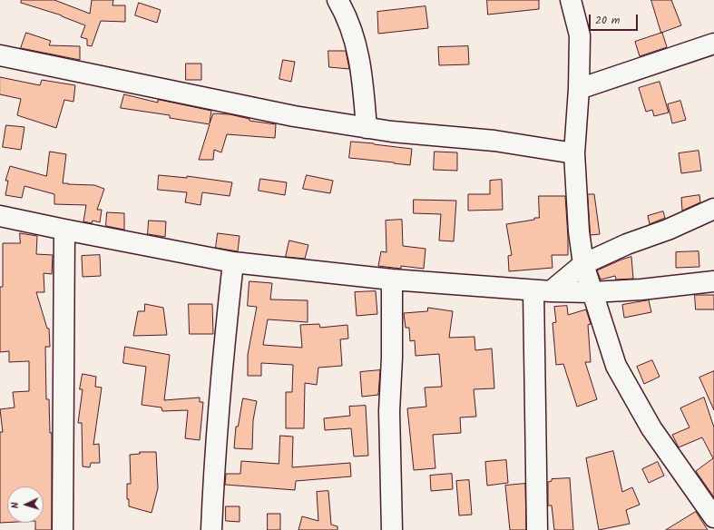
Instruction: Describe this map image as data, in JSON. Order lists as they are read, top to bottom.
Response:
{
  "scale_bar": "20 m",
  "north": "left"
}
